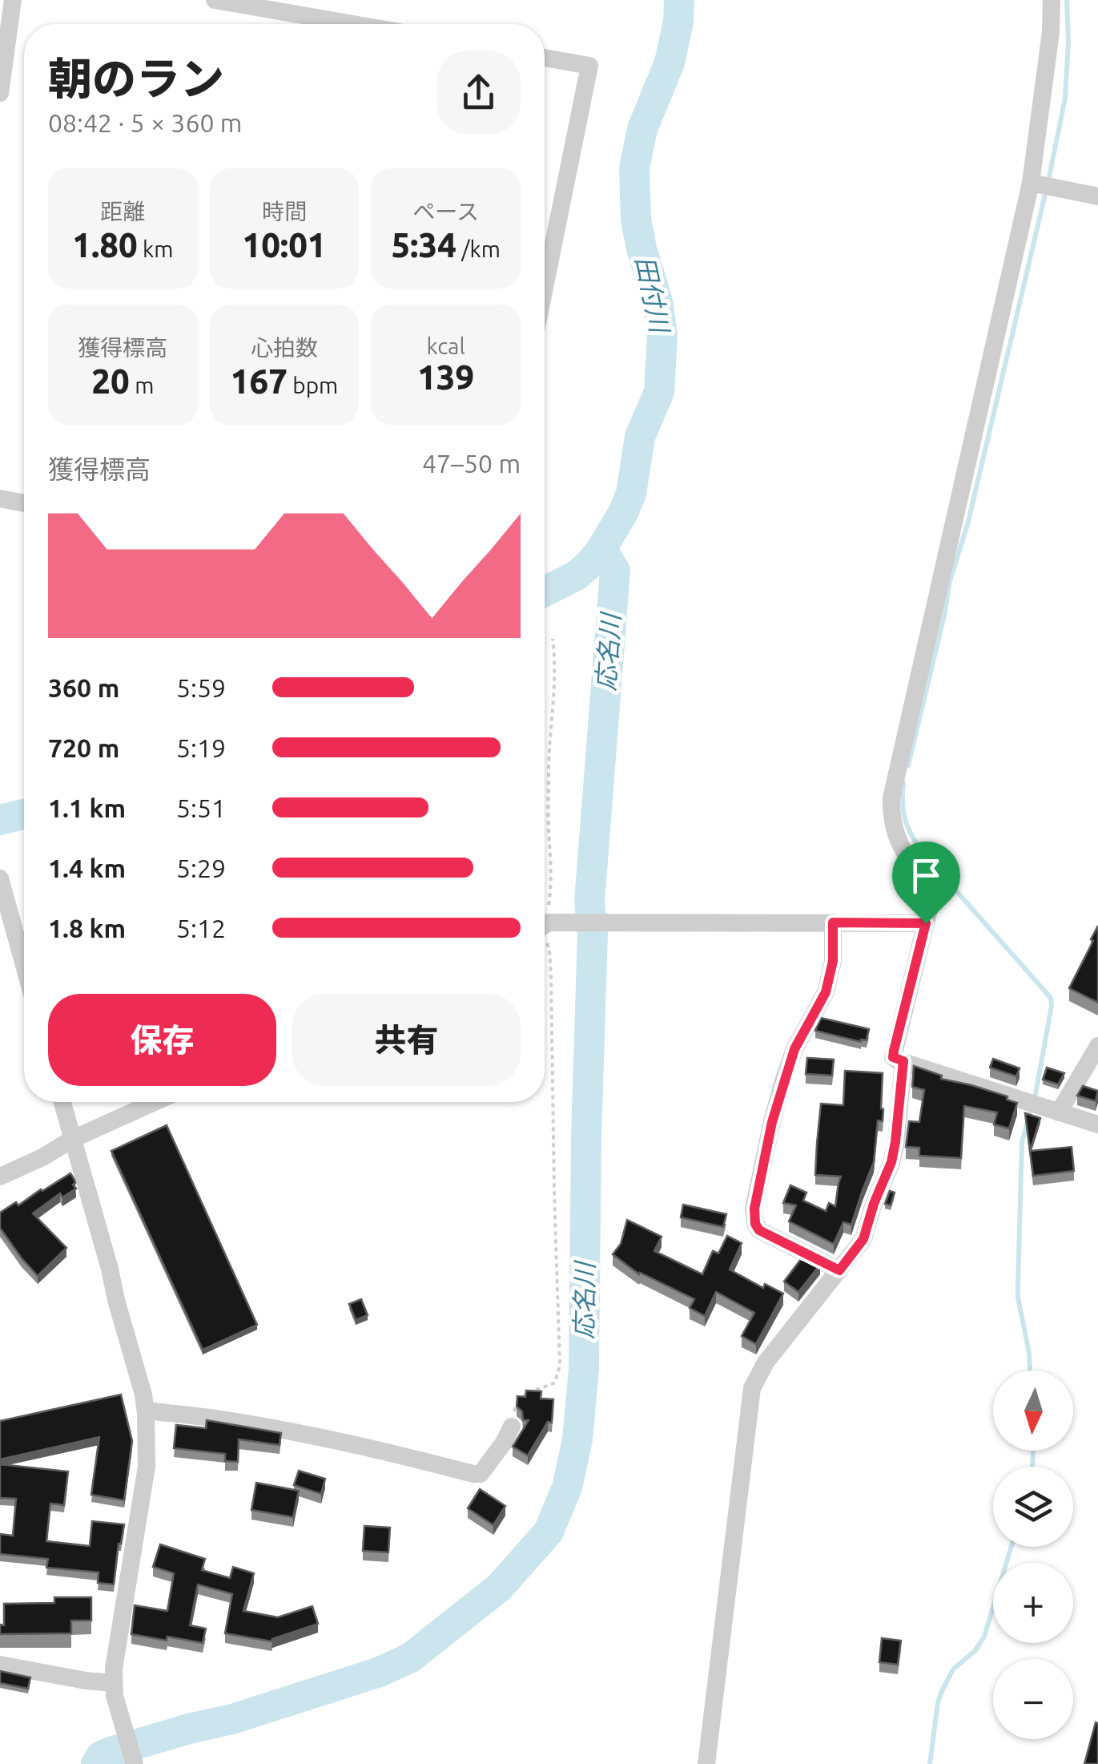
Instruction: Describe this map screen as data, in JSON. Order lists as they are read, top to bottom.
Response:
{
  "water": ["田付川", "応名川"],
  "north": "bottom",
  "page": {
    "heading": ["朝のラン", "08:42 · 5 × 360 m"],
    "stats": [
      ["距離", "1.80 km"],
      ["時間", "10:01"],
      ["ペース", "5:34 /km"],
      ["獲得標高", "20 m"],
      ["心拍数", "167 bpm"],
      ["kcal", "139"]
    ],
    "chart": ["獲得標高", "47–50 m"],
    "list": [
      {
        "name": "360 m",
        "note": "5:59"
      },
      {
        "name": "720 m",
        "note": "5:19"
      },
      {
        "name": "1.1 km",
        "note": "5:51"
      },
      {
        "name": "1.4 km",
        "note": "5:29"
      },
      {
        "name": "1.8 km",
        "note": "5:12"
      }
    ],
    "buttons": ["保存", "共有"],
    "map_buttons": ["+", "−"]
  }
}
